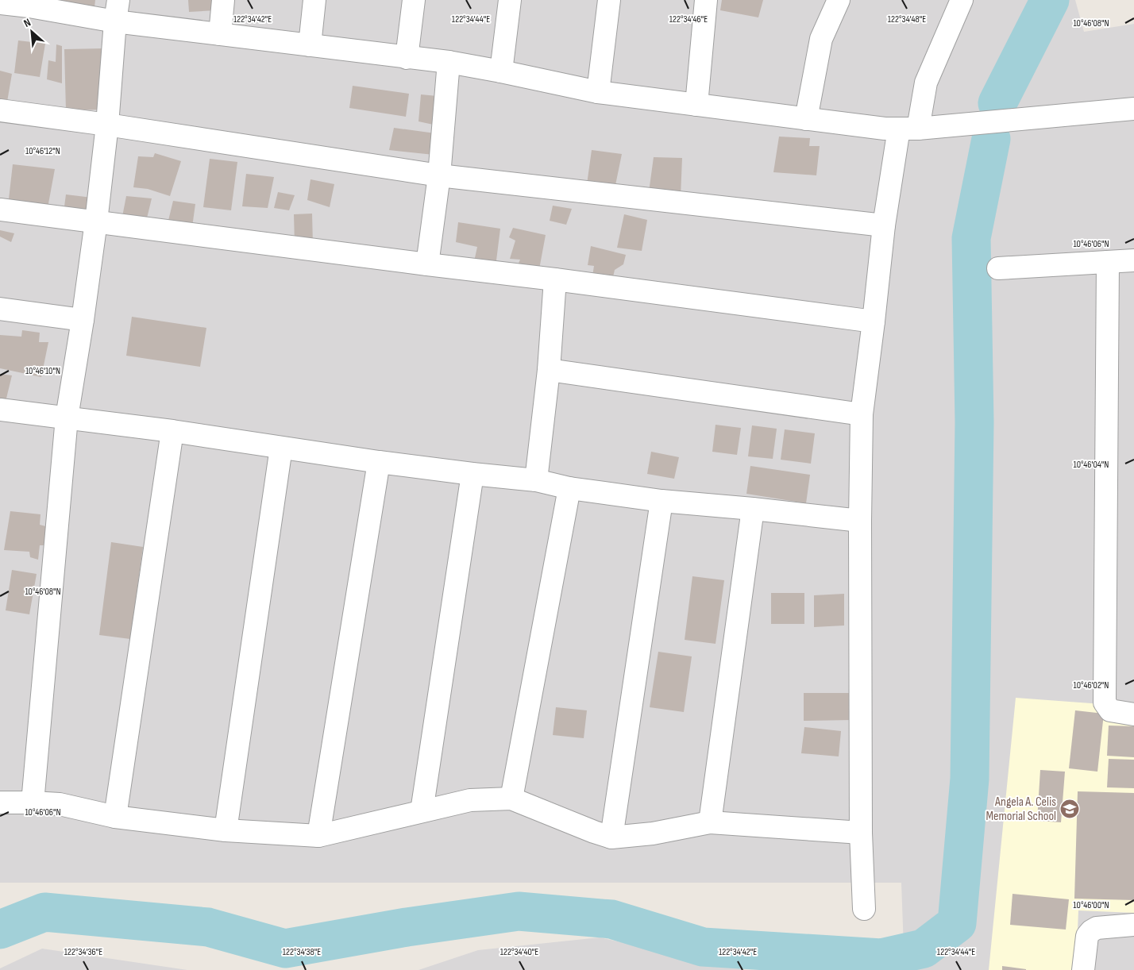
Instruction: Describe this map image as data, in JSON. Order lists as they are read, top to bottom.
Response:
{
  "places": {
    "school or university": ["Angela A. Celis Memorial School"]
  },
  "north": "top left",
  "coordinates": [
    "122°34'42\"E",
    "122°34'44\"E",
    "122°34'46\"E",
    "122°34'48\"E",
    "10°46'08\"N",
    "10°46'12\"N",
    "10°46'06\"N",
    "10°46'10\"N",
    "10°46'04\"N",
    "10°46'02\"N",
    "10°46'00\"N",
    "122°34'36\"E",
    "122°34'38\"E",
    "122°34'40\"E"
  ]
}
